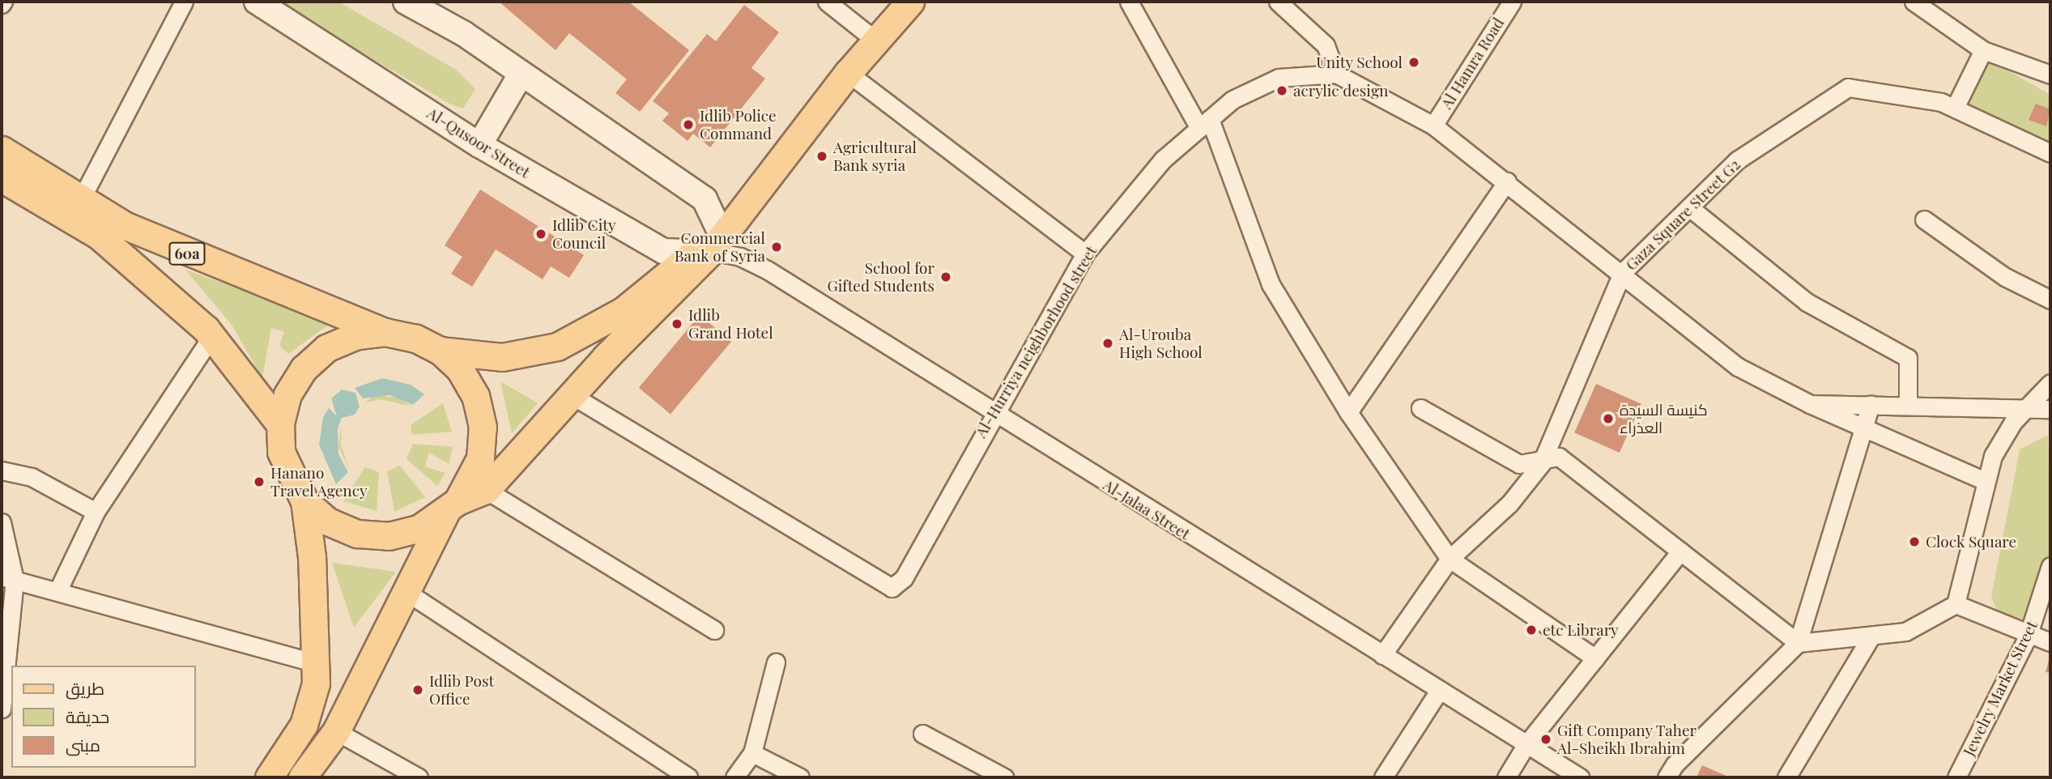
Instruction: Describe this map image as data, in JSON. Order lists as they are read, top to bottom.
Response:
{
  "streets": {
    "main road": ["60a"],
    "street": [
      "Al Hamra Road",
      "Al-Qusoor Street",
      "Gaza Square Street G2",
      "Al-Hurriya neighborhood street",
      "Al-Jalaa Street",
      "Jewelry Market Street"
    ]
  },
  "crossings": [
    ["Al-Qusoor Street", "Al-Jalaa Street"],
    ["Al-Hurriya neighborhood street", "Al-Jalaa Street"]
  ],
  "places": [
    "Unity School",
    "acrylic design",
    "Idlib Police Command",
    "Agricultural Bank syria",
    "Idlib City Council",
    "Commercial Bank of Syria",
    "School for Gifted Students",
    "Idlib Grand Hotel",
    "Al-Urouba High School",
    "كنيسة السيدة العذراء",
    "Hanano Travel Agency",
    "Clock Square",
    "etc Library",
    "Idlib Post Office",
    "Gift Company Taher Al-Sheikh Ibrahim"
  ],
  "legend": ["طريق", "حديقة", "مبنى"]
}
